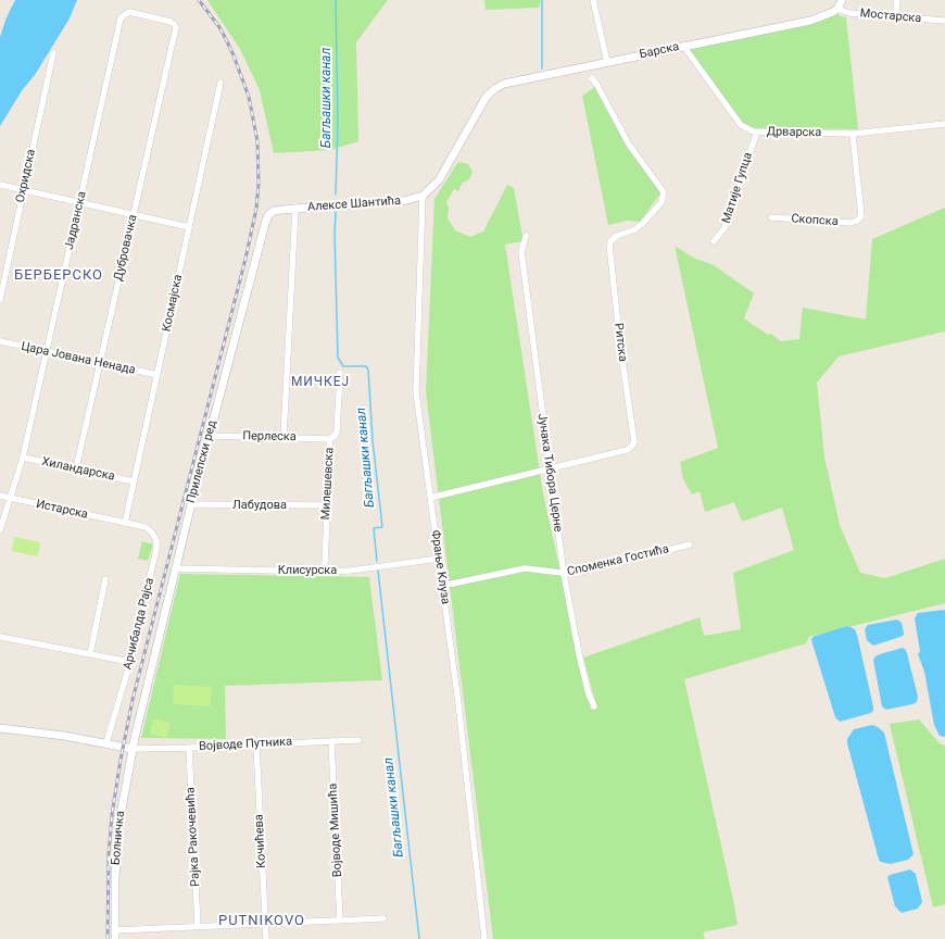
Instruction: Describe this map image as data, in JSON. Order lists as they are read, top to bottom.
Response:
{
  "streets": {
    "street": [
      "Мостарска",
      "Барска",
      "Дрварска",
      "Охридска",
      "Матије Гупца",
      "Алексе Шантића",
      "Јадранска",
      "Скопска",
      "Дубровачка",
      "Космајска",
      "Ритска",
      "Цара Јована Ненада",
      "Перлеска",
      "Прилепски ред",
      "Хиландарска",
      "Јунака Тибора Церне",
      "Милешевска",
      "Лабудова",
      "Истарска",
      "Споменка Гостића",
      "Фрање Клуза",
      "Клисурска",
      "Арчибалда Рајса",
      "Војводе Путника",
      "Војводе Мишића",
      "Рајка Ракочевића",
      "Болничка",
      "Кочићева"
    ]
  },
  "crossings": [
    ["Мостарска", "Барска"],
    ["Барска", "Дрварска"],
    ["Барска", "Алексе Шантића"],
    ["Дрварска", "Матије Гупца"],
    ["Дрварска", "Скопска"],
    ["Алексе Шантића", "Перлеска"],
    ["Алексе Шантића", "Прилепски ред"],
    ["Алексе Шантића", "Фрање Клуза"],
    ["Јадранска", "Дубровачка"],
    ["Јадранска", "Цара Јована Ненада"],
    ["Јадранска", "Хиландарска"],
    ["Јадранска", "Истарска"],
    ["Дубровачка", "Цара Јована Ненада"],
    ["Дубровачка", "Хиландарска"],
    ["Космајска", "Цара Јована Ненада"],
    ["Космајска", "Хиландарска"],
    ["Космајска", "Истарска"],
    ["Космајска", "Арчибалда Рајса"],
    ["Ритска", "Јунака Тибора Церне"],
    ["Ритска", "Фрање Клуза"],
    ["Перлеска", "Прилепски ред"],
    ["Перлеска", "Милешевска"],
    ["Прилепски ред", "Лабудова"],
    ["Прилепски ред", "Клисурска"],
    ["Прилепски ред", "Болничка"],
    ["Јунака Тибора Церне", "Споменка Гостића"],
    ["Милешевска", "Лабудова"],
    ["Милешевска", "Клисурска"],
    ["Истарска", "Арчибалда Рајса"],
    ["Споменка Гостића", "Фрање Клуза"],
    ["Фрање Клуза", "Клисурска"],
    ["Војводе Путника", "Војводе Мишића"],
    ["Војводе Путника", "Рајка Ракочевића"],
    ["Војводе Путника", "Болничка"],
    ["Војводе Путника", "Кочићева"]
  ],
  "districts": ["БЕРБЕРСКО", "МИЧКЕЈ", "PUTNIKOVO"],
  "water": ["Багљашки канал"]
}
